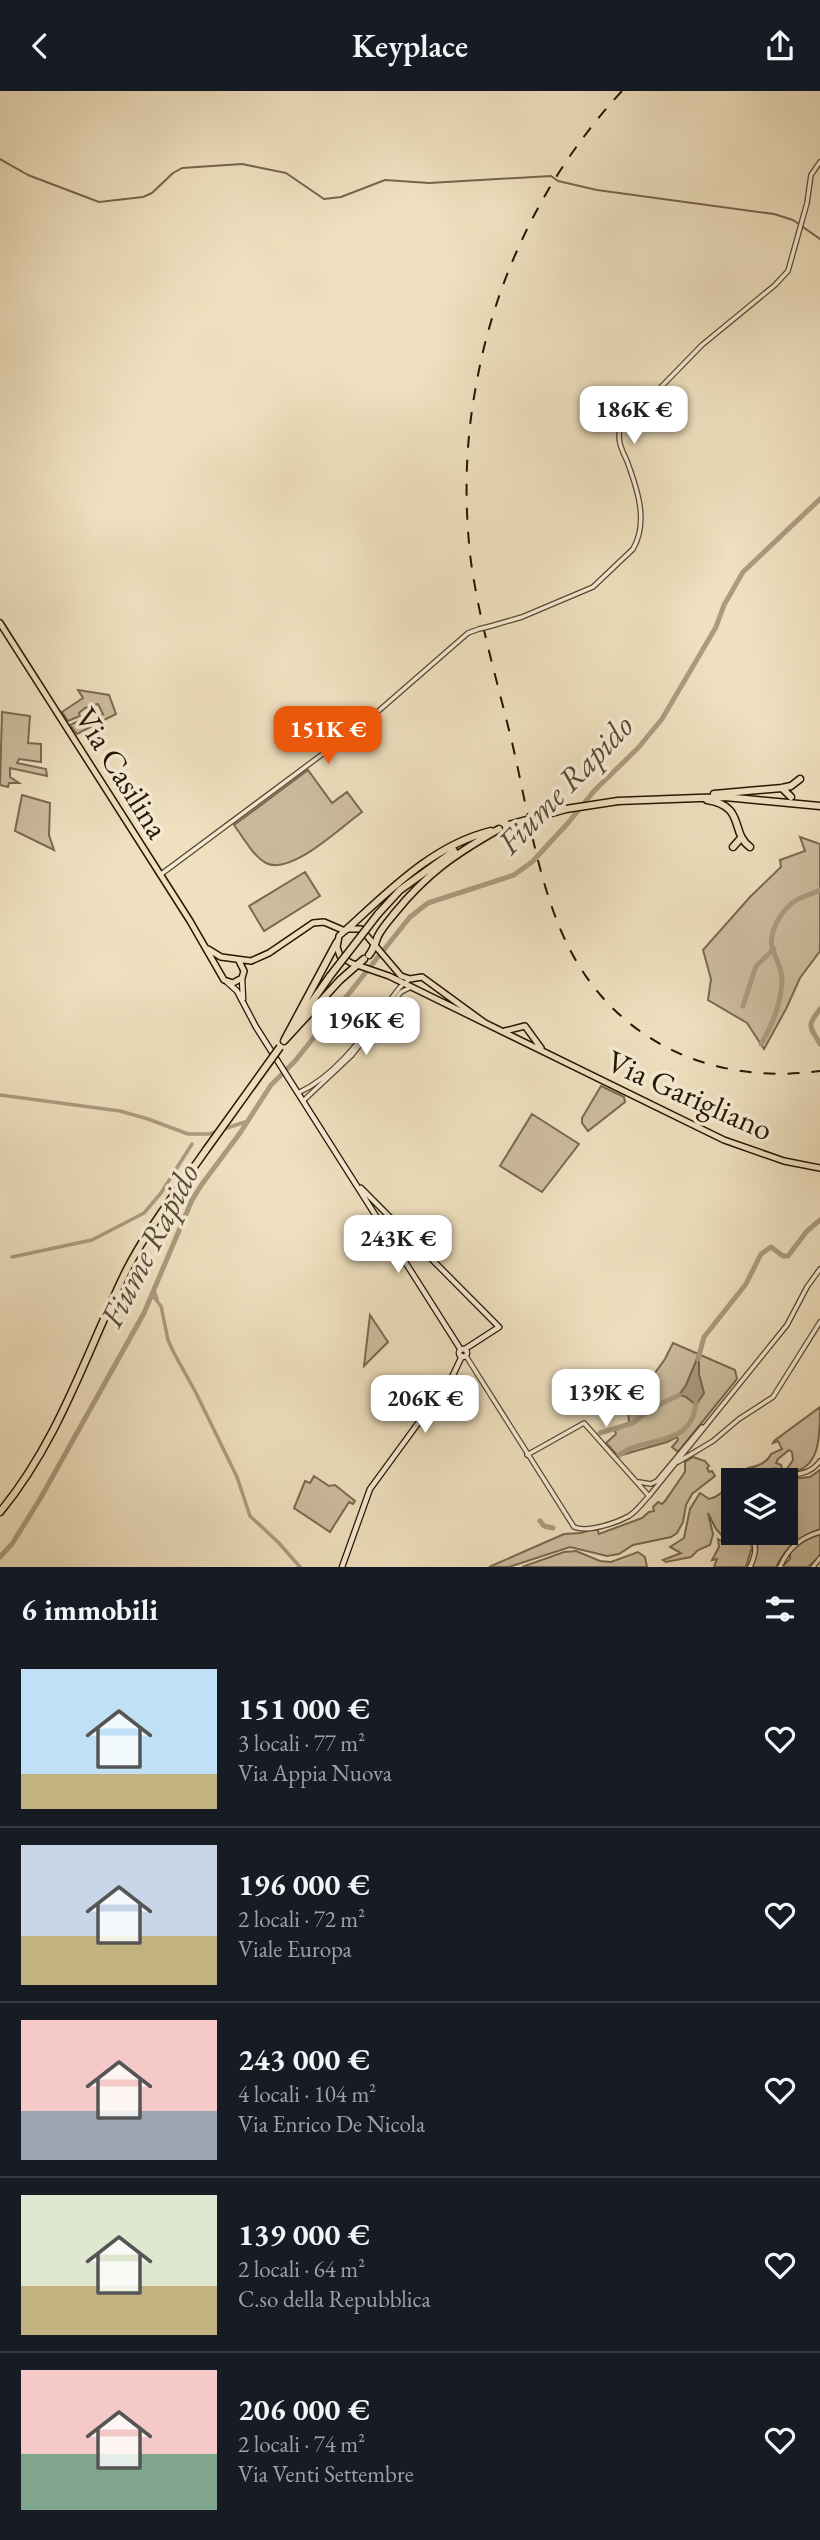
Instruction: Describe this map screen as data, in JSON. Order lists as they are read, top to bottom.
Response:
{
  "streets": {
    "main road": ["Via Casilina", "Via Garigliano"]
  },
  "water": ["Fiume Rapido"],
  "page": {
    "header": "Keyplace",
    "price": [
      "186K €",
      "151K €",
      "196K €",
      "243K €",
      "139K €",
      "206K €"
    ],
    "heading": "6 immobili",
    "list": [
      {
        "name": "151 000 €",
        "note": "3 locali · 77 m² · Via Appia Nuova"
      },
      {
        "name": "196 000 €",
        "note": "2 locali · 72 m² · Viale Europa"
      },
      {
        "name": "243 000 €",
        "note": "4 locali · 104 m² · Via Enrico De Nicola"
      },
      {
        "name": "139 000 €",
        "note": "2 locali · 64 m² · C.so della Repubblica"
      },
      {
        "name": "206 000 €",
        "note": "2 locali · 74 m² · Via Venti Settembre"
      }
    ]
  }
}
